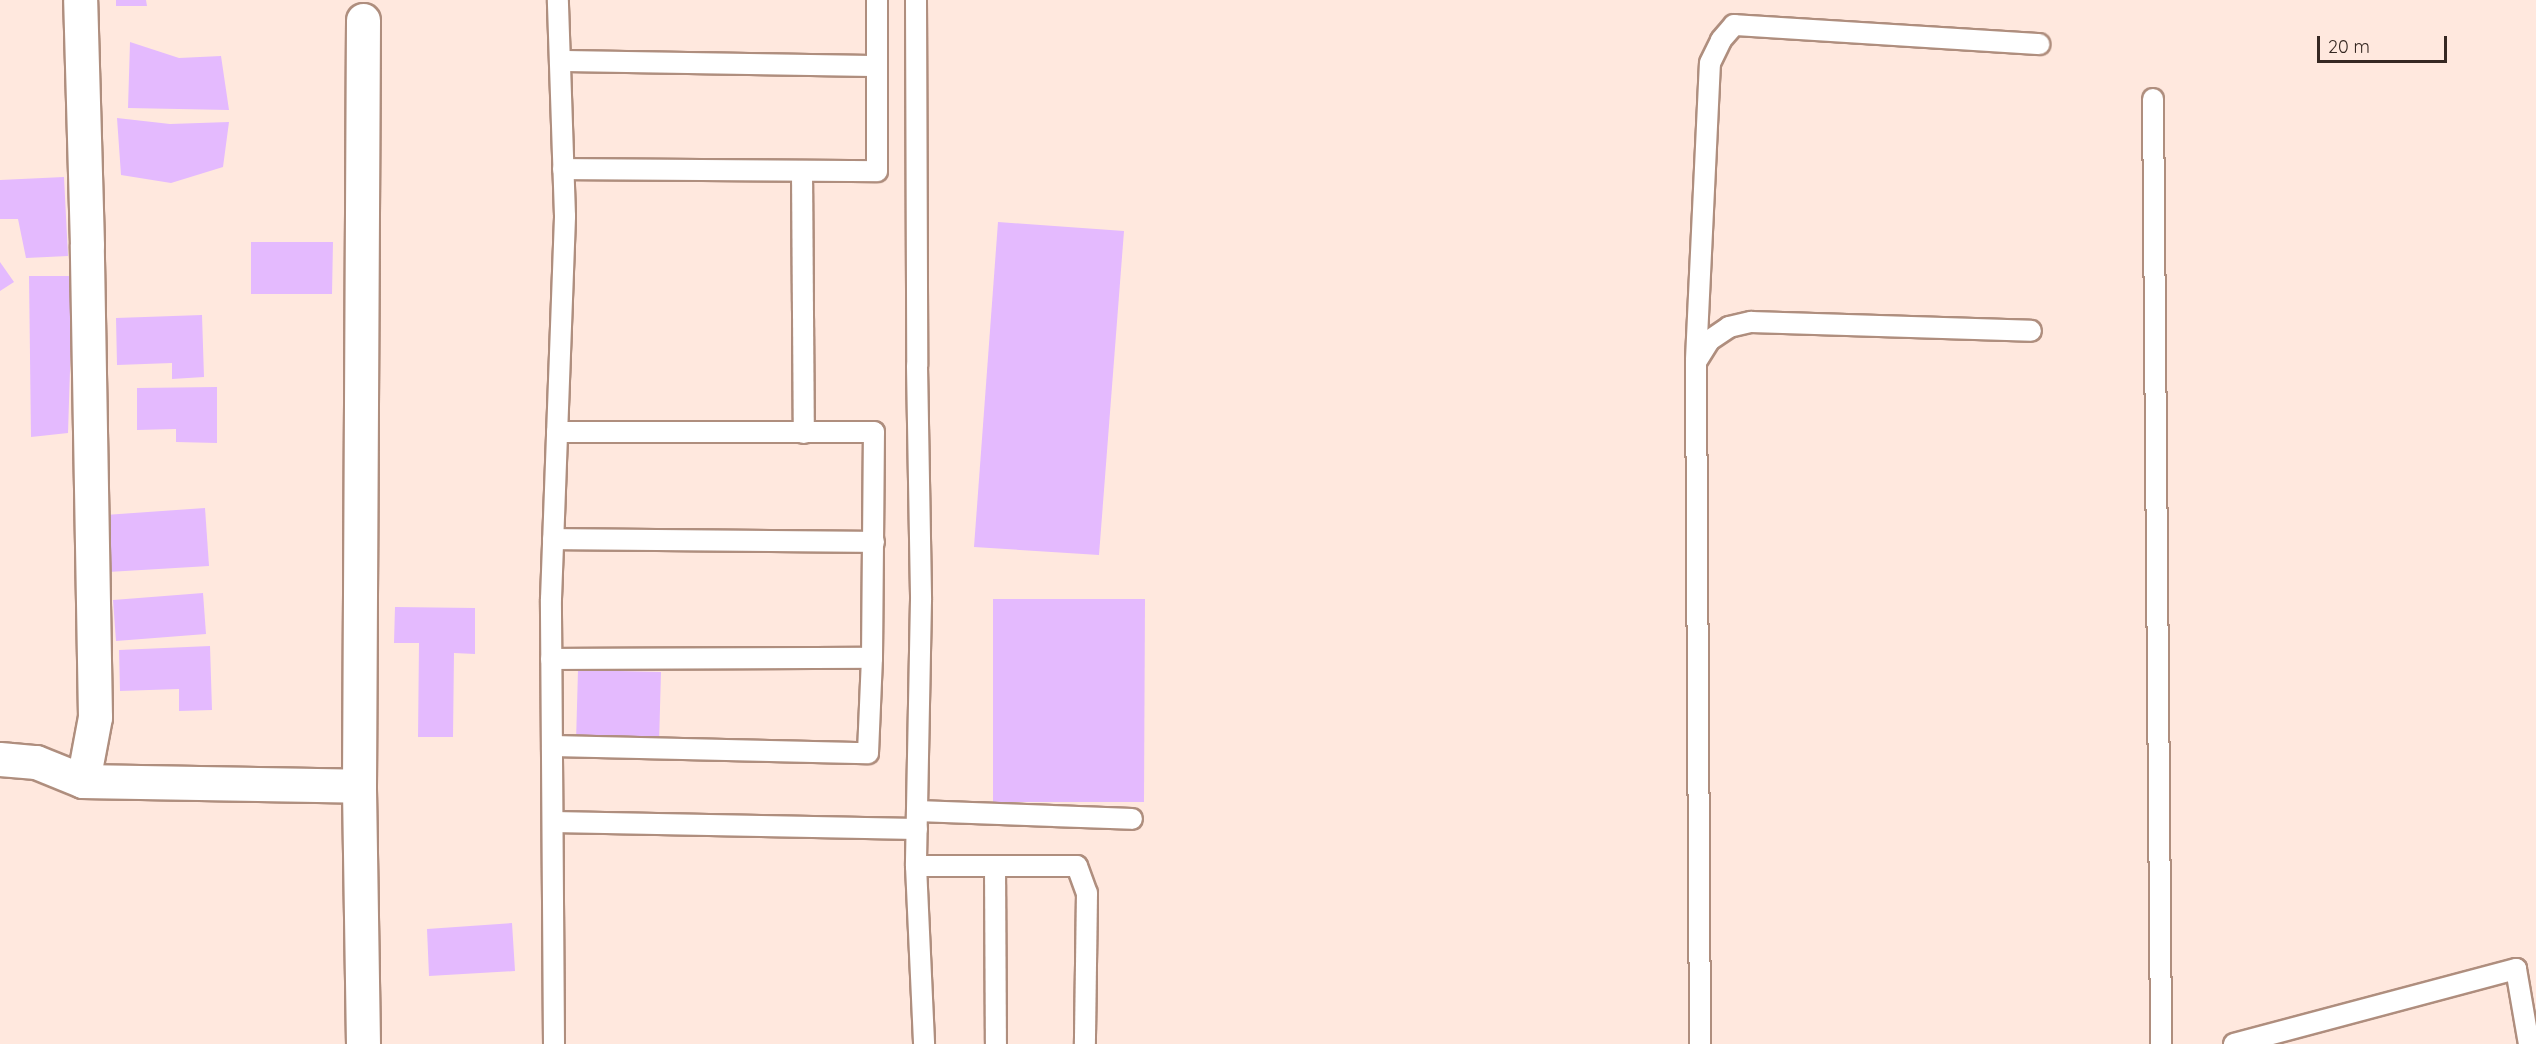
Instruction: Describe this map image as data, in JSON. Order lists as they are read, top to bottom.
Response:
{
  "scale_bar": "20 m"
}
